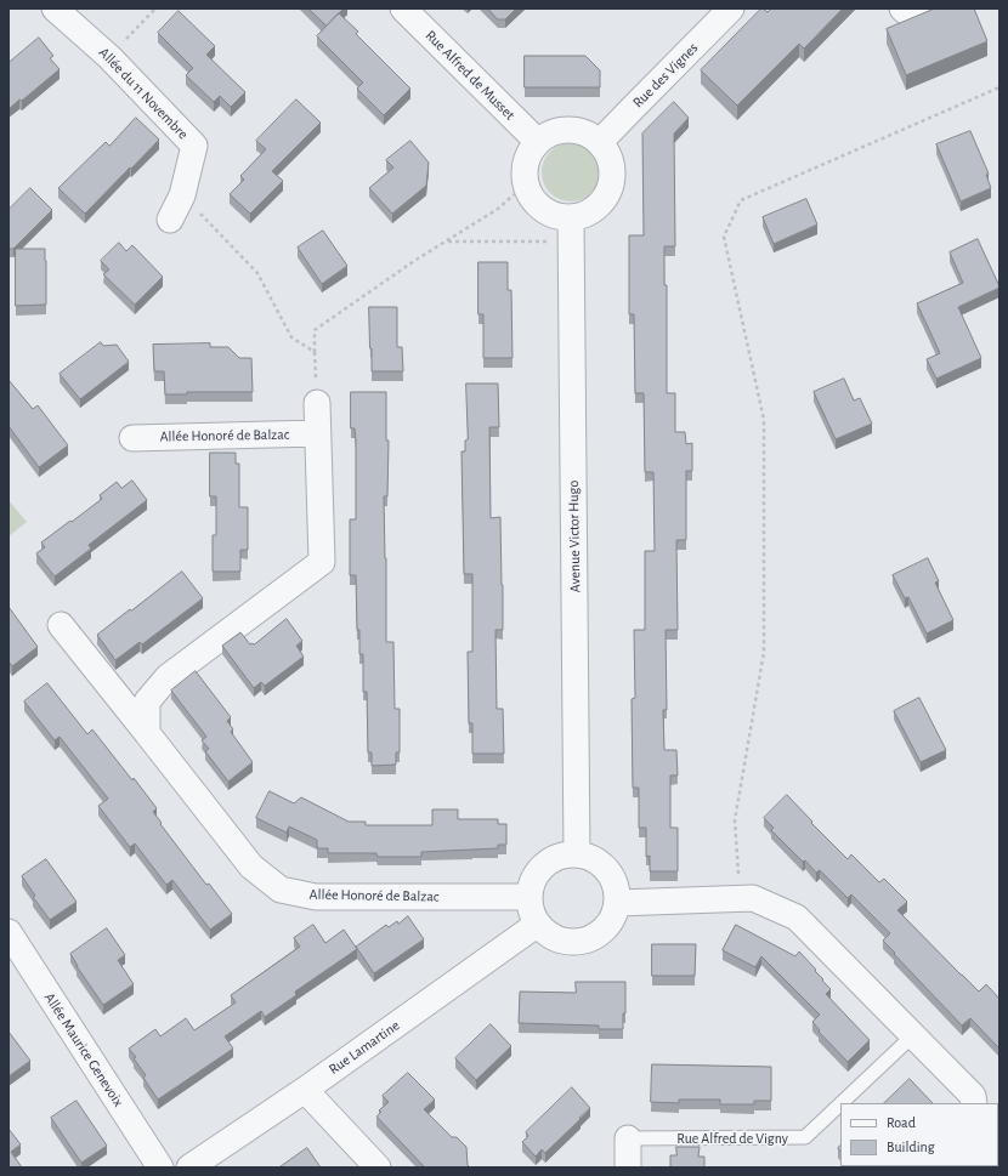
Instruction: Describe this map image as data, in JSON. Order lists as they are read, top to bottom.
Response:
{
  "streets": {
    "street": [
      "Rue Alfred de Musset",
      "Rue des Vignes",
      "Allée du 11 Novembre",
      "Allée Honoré de Balzac",
      "Avenue Victor Hugo",
      "Rue Lamartine",
      "Allée Maurice Genevoix",
      "Rue Alfred de Vigny"
    ]
  },
  "crossings": [
    ["Rue Alfred de Musset", "Rue des Vignes"],
    ["Rue Alfred de Musset", "Avenue Victor Hugo"],
    ["Rue des Vignes", "Avenue Victor Hugo"],
    ["Allée Honoré de Balzac", "Avenue Victor Hugo"],
    ["Allée Honoré de Balzac", "Rue Lamartine"],
    ["Avenue Victor Hugo", "Rue Lamartine"]
  ],
  "legend": ["Road", "Building"]
}
